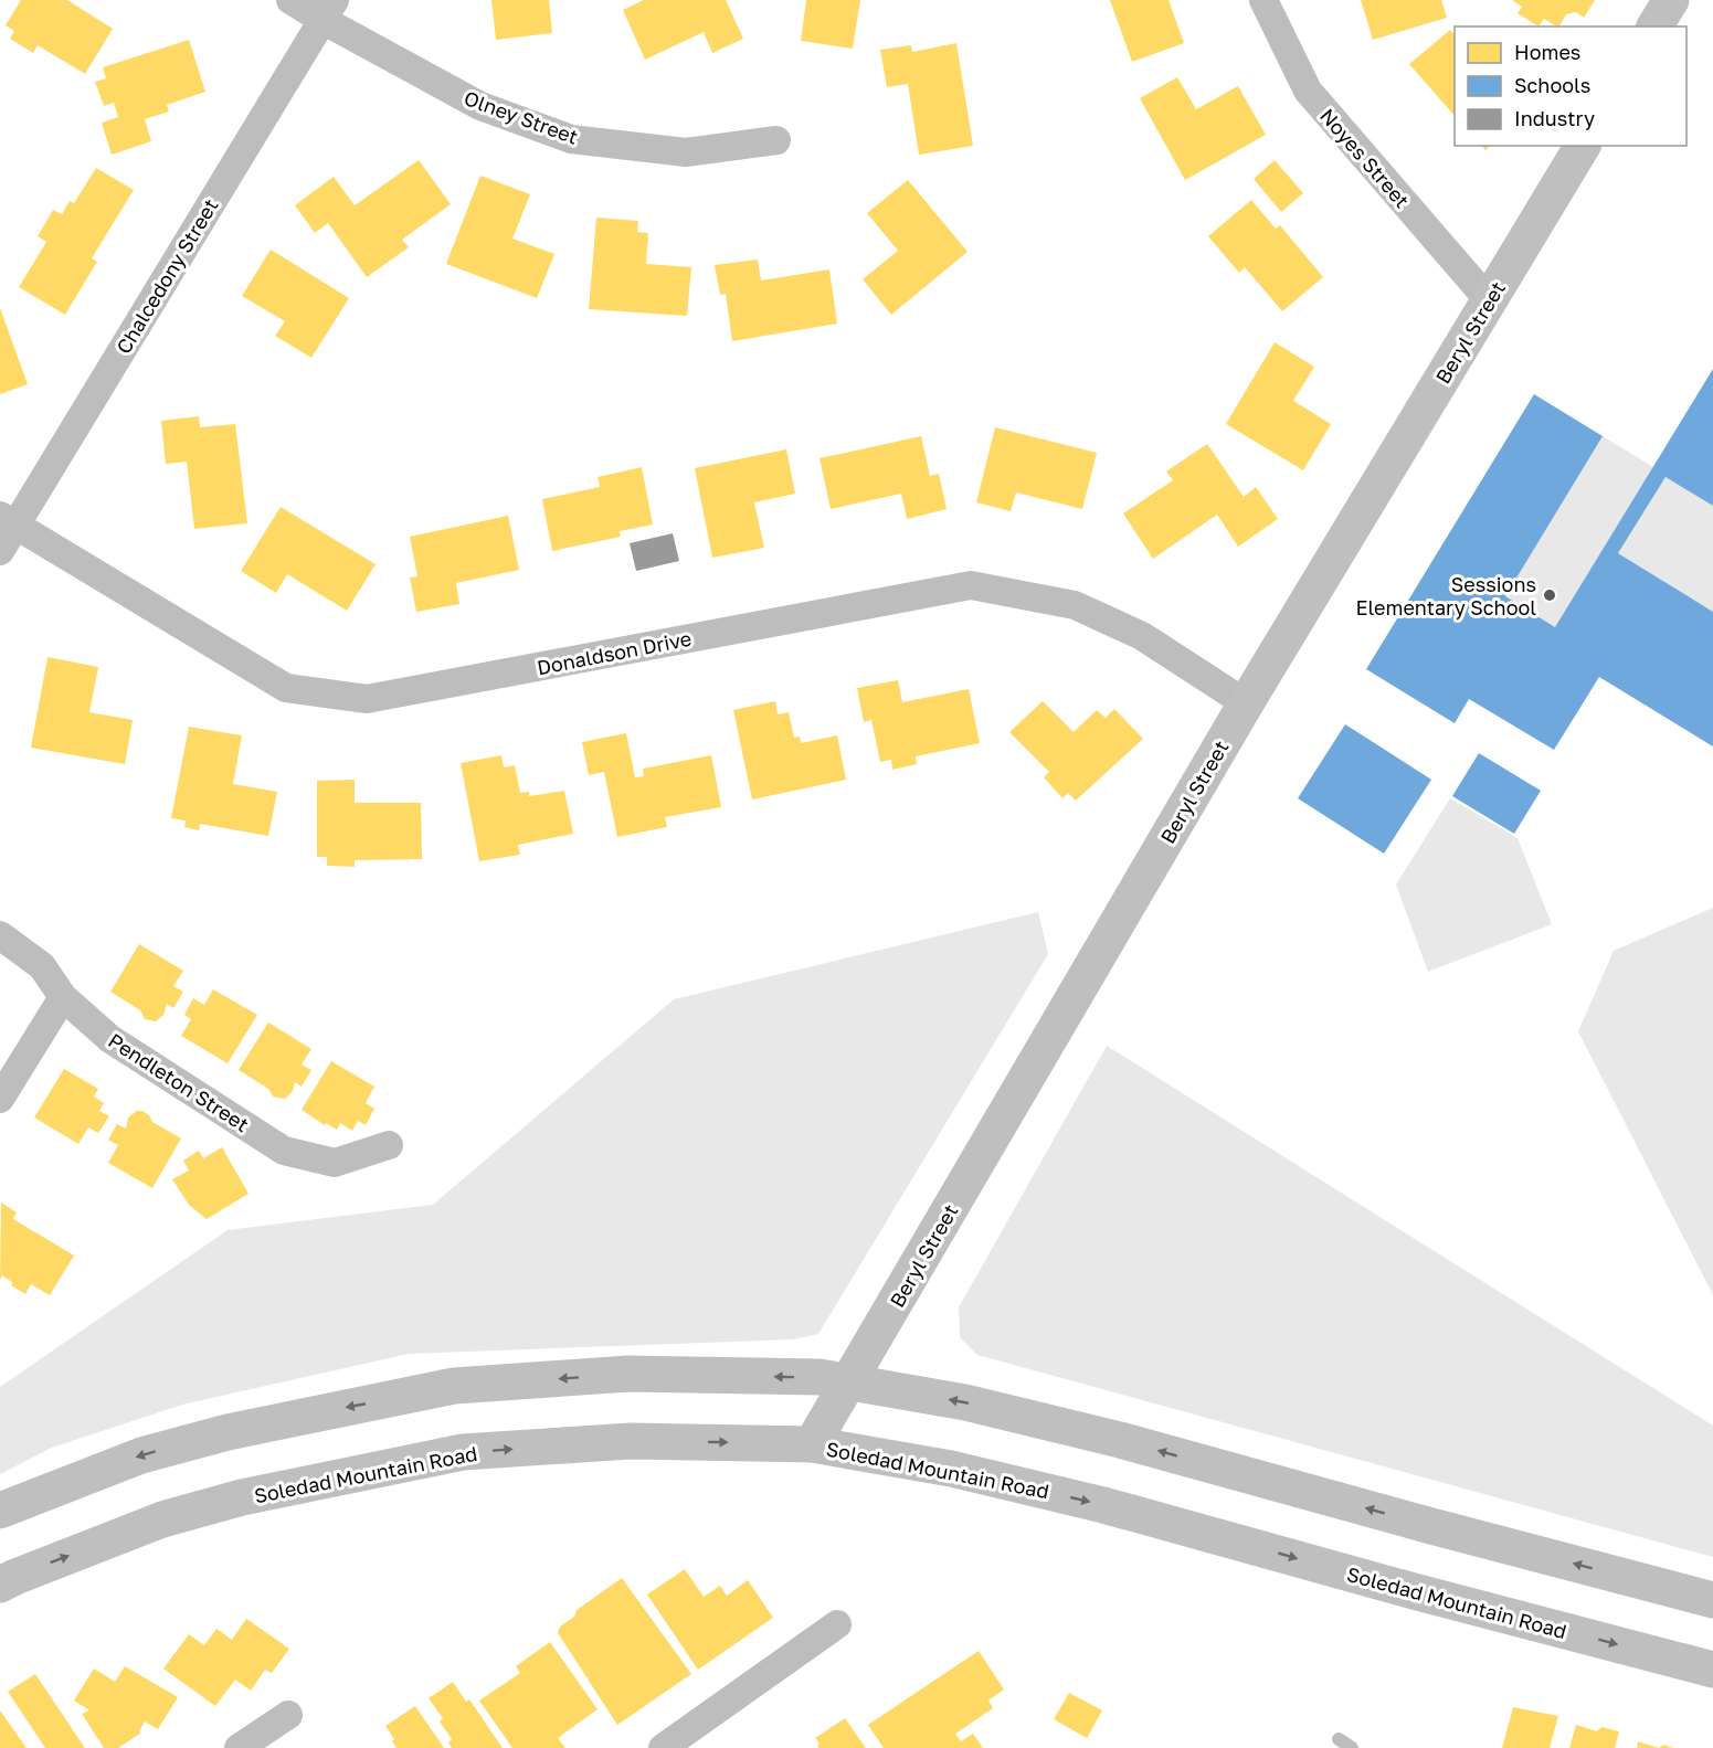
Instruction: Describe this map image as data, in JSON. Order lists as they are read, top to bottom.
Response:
{
  "streets": {
    "main road": ["Beryl Street", "Soledad Mountain Road"],
    "street": [
      "Olney Street",
      "Noyes Street",
      "Chalcedony Street",
      "Donaldson Drive",
      "Pendleton Street"
    ]
  },
  "crossings": [
    ["Olney Street", "Chalcedony Street"],
    ["Noyes Street", "Beryl Street"],
    ["Chalcedony Street", "Donaldson Drive"],
    ["Beryl Street", "Donaldson Drive"],
    ["Beryl Street", "Soledad Mountain Road"]
  ],
  "places": ["Sessions Elementary School"],
  "legend": ["Homes", "Schools", "Industry"]
}
